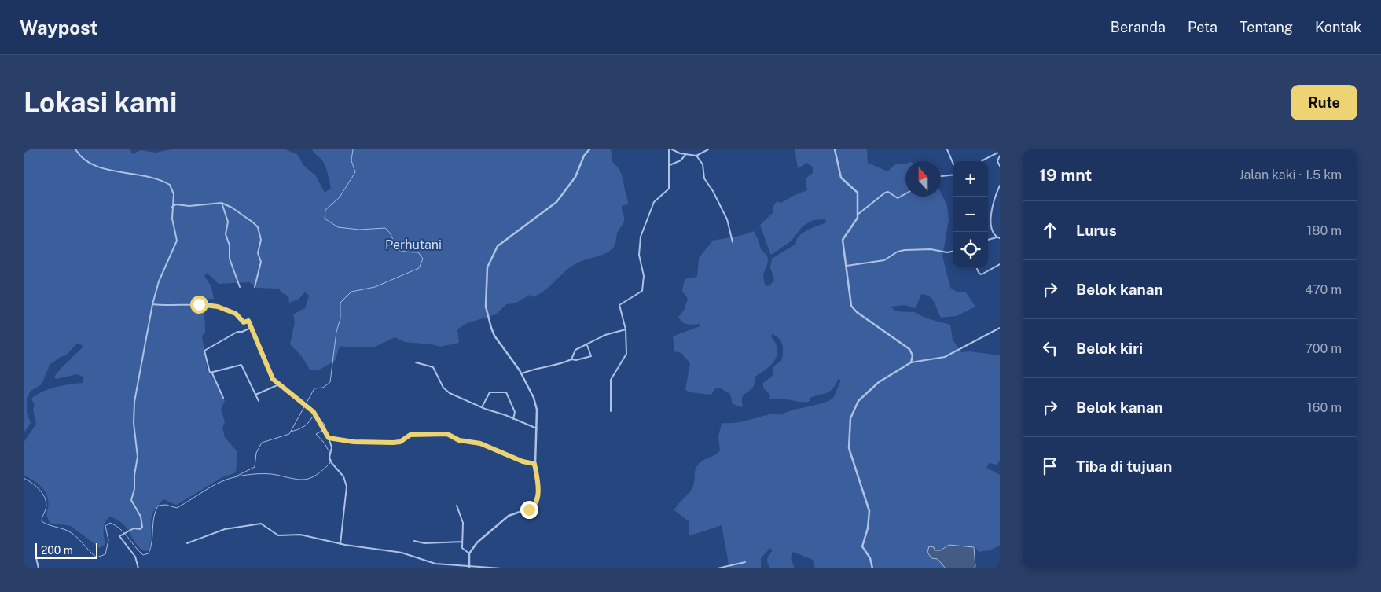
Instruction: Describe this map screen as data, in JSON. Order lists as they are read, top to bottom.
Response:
{
  "parks": ["Perhutani"],
  "scale_bar": "200 m",
  "north": "top",
  "page": {
    "header": "Waypost",
    "nav": [
      "Beranda",
      "Peta",
      "Tentang",
      "Kontak"
    ],
    "buttons": "Rute",
    "title": "Lokasi kami",
    "heading": ["19 mnt", "Jalan kaki · 1.5 km"],
    "map_buttons": ["+", "−"],
    "list": [
      ["Lurus", "180 m"],
      ["Belok kanan", "470 m"],
      ["Belok kiri", "700 m"],
      ["Belok kanan", "160 m"],
      "Tiba di tujuan"
    ],
    "scale": "200 m"
  }
}
